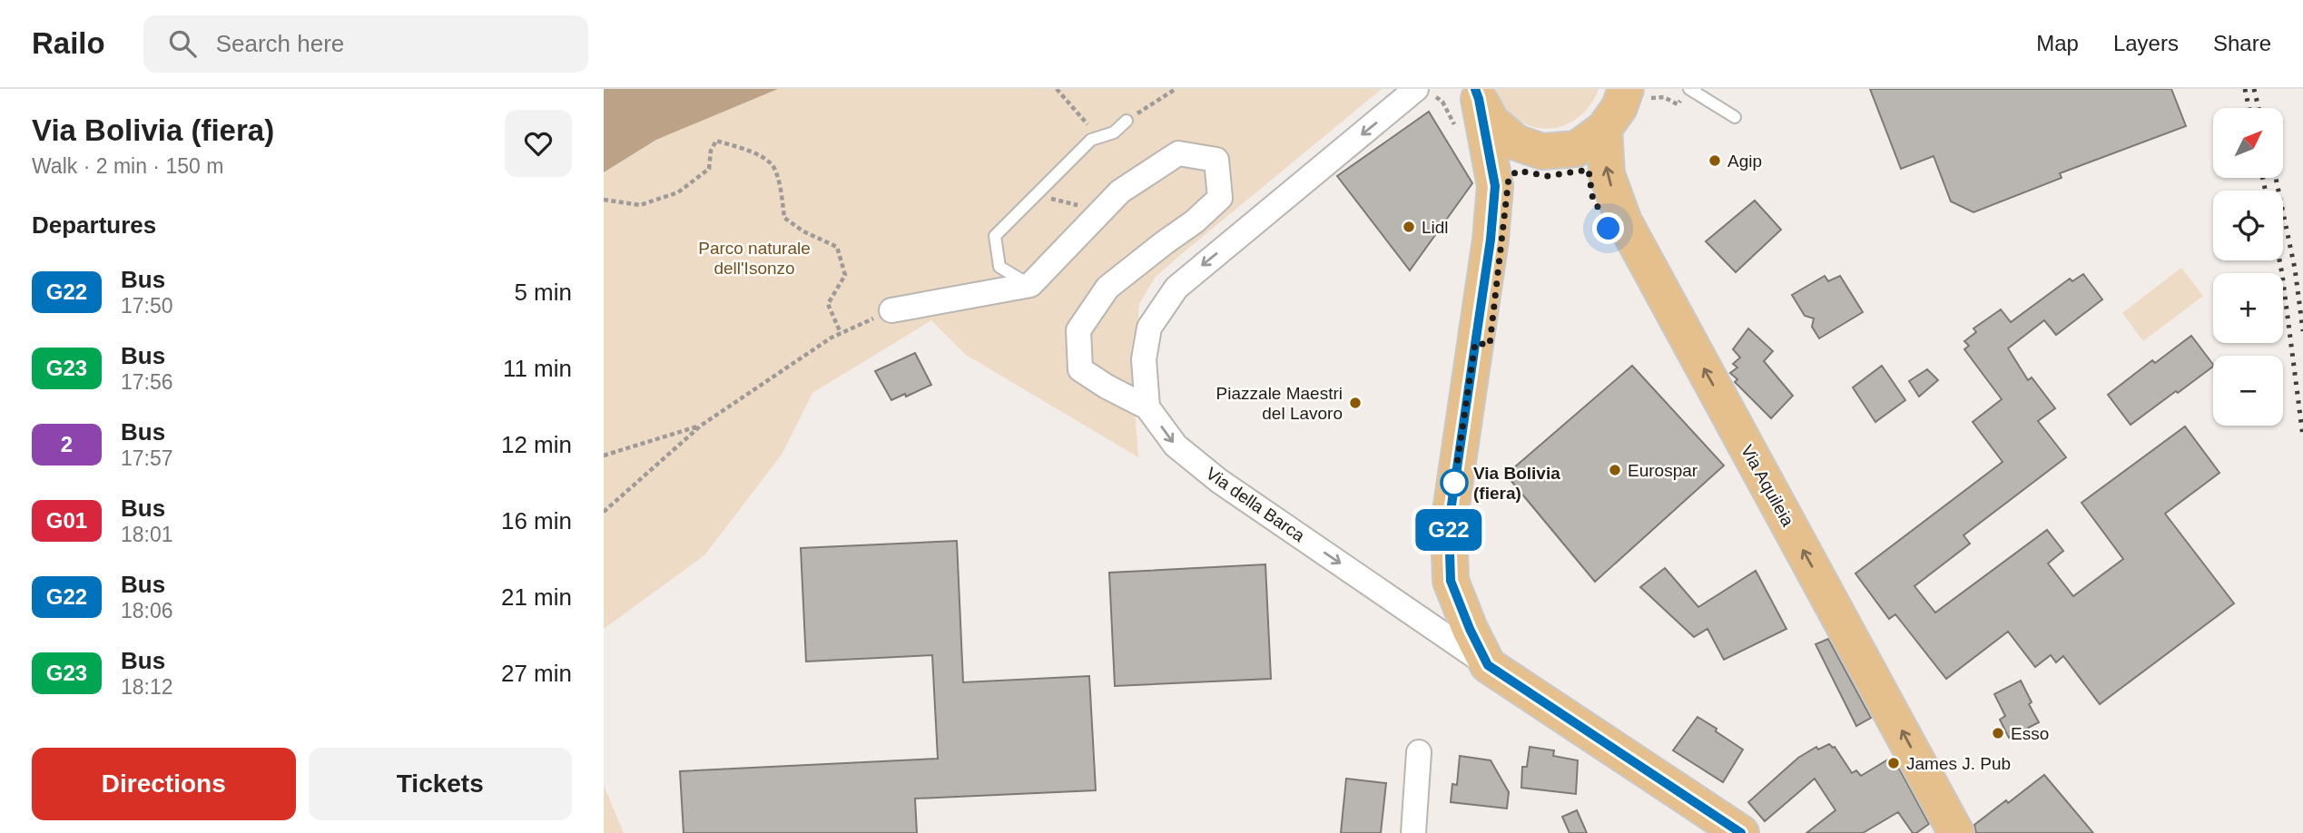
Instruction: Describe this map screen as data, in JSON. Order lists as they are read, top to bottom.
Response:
{
  "streets": {
    "main road": ["Via Aquileia", "Via della Barca"]
  },
  "one_way": ["Via Aquileia", "Via della Barca"],
  "parks": ["Parco naturale dell'Isonzo"],
  "places": [
    "Agip",
    "Lidl",
    "Piazzale Maestri del Lavoro",
    "Eurospar",
    "Via Bolivia (fiera)",
    "Esso",
    "James J. Pub"
  ],
  "lines": ["bus line G22"],
  "north": "top right",
  "page": {
    "header": "Railo",
    "search": "Search here",
    "nav": ["Map", "Layers", "Share"],
    "heading": [
      ["Via Bolivia (fiera)", "Walk · 2 min · 150 m"],
      "Departures"
    ],
    "on_map": "G22",
    "map_buttons": ["+", "−"],
    "list": [
      {
        "mark": "G22",
        "name": "Bus",
        "note": "17:50",
        "value": "5 min"
      },
      {
        "mark": "G23",
        "name": "Bus",
        "note": "17:56",
        "value": "11 min"
      },
      {
        "mark": "2",
        "name": "Bus",
        "note": "17:57",
        "value": "12 min"
      },
      {
        "mark": "G01",
        "name": "Bus",
        "note": "18:01",
        "value": "16 min"
      },
      {
        "mark": "G22",
        "name": "Bus",
        "note": "18:06",
        "value": "21 min"
      },
      {
        "mark": "G23",
        "name": "Bus",
        "note": "18:12",
        "value": "27 min"
      }
    ],
    "buttons": ["Directions", "Tickets"]
  }
}
